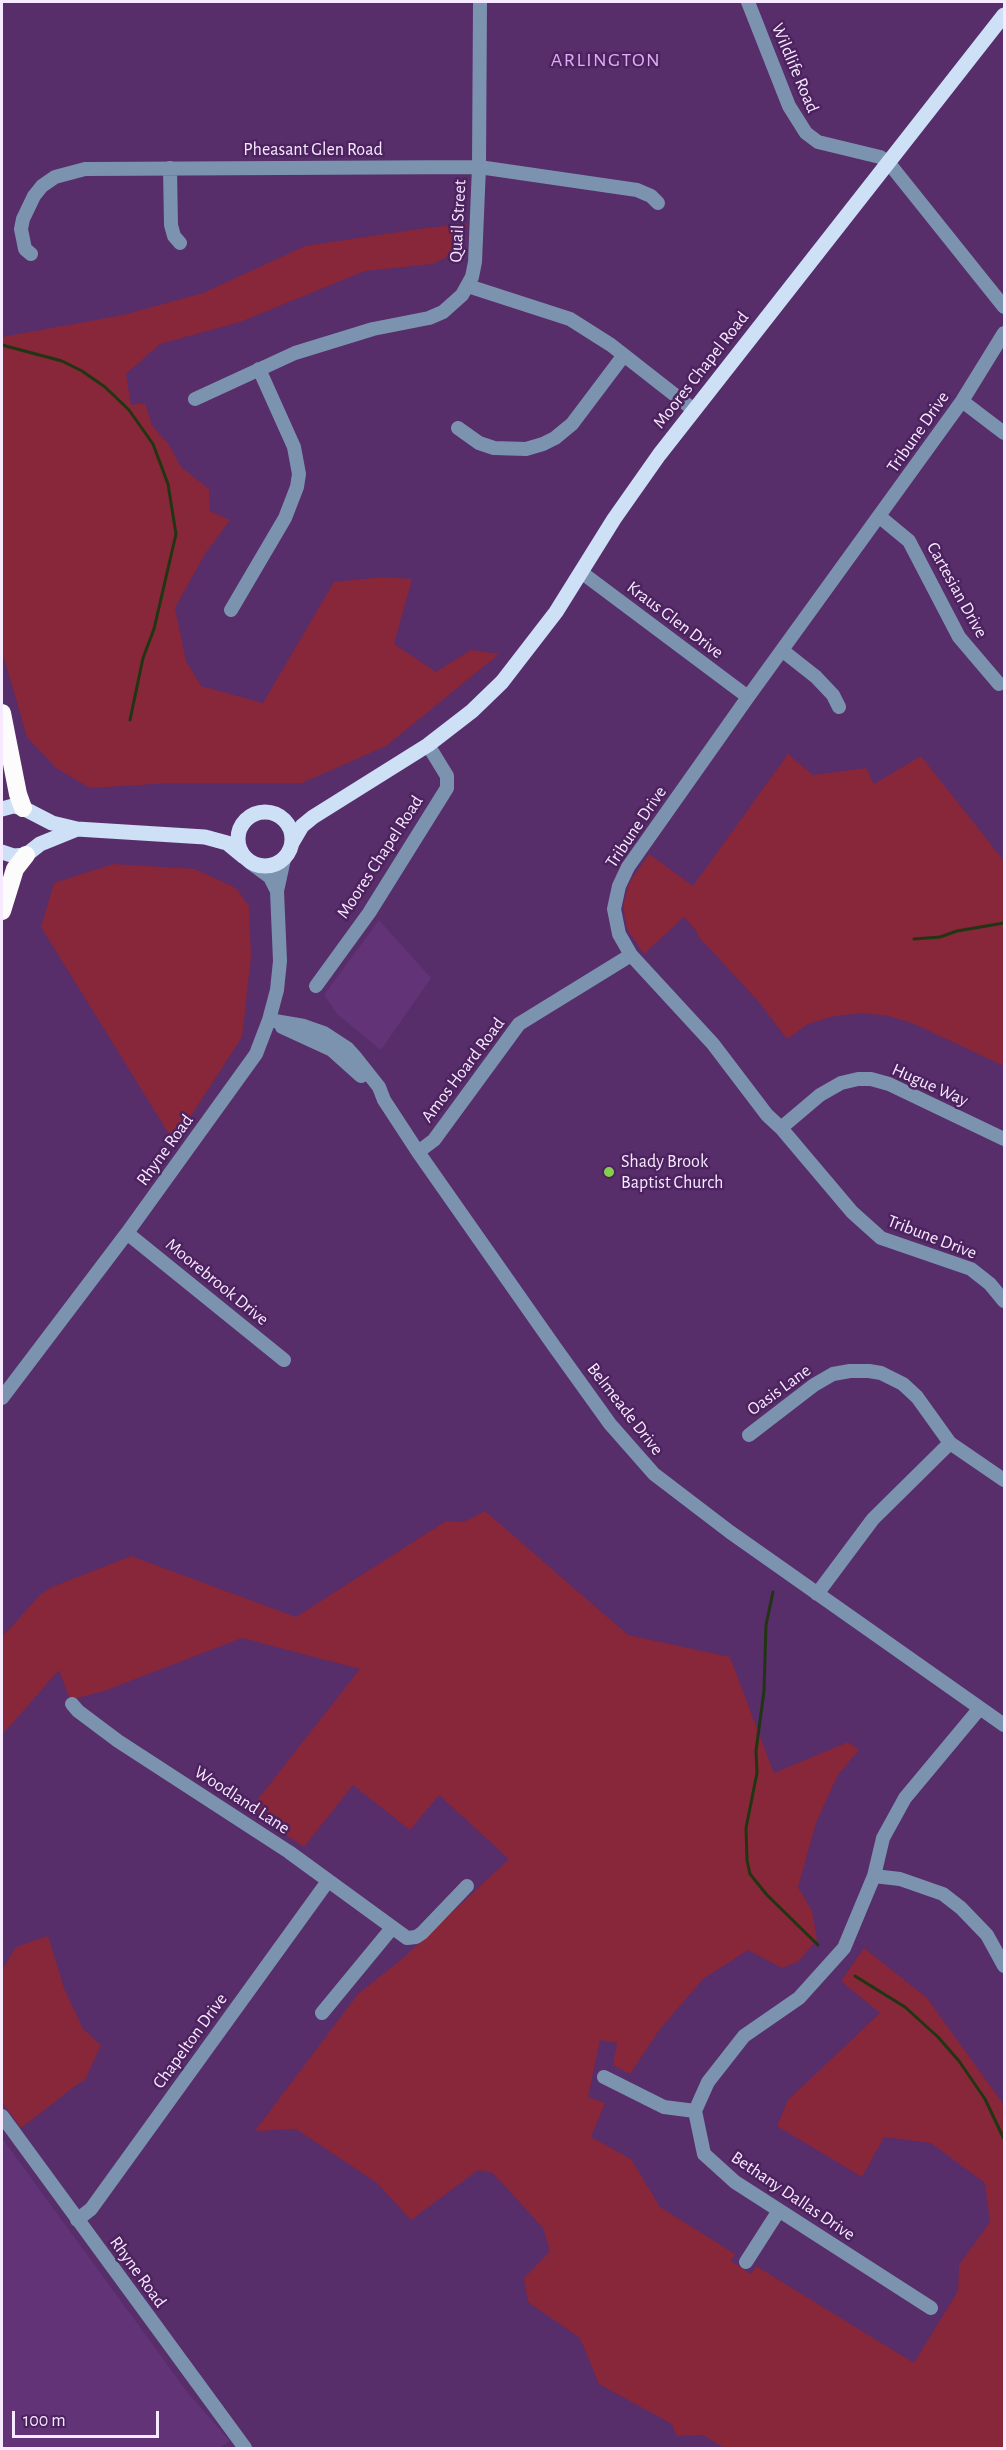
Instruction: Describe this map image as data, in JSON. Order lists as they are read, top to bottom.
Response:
{
  "streets": {
    "main road": ["Moores Chapel Road"],
    "street": [
      "Wildlife Road",
      "Pheasant Glen Road",
      "Quail Street",
      "Tribune Drive",
      "Cartesian Drive",
      "Kraus Glen Drive",
      "Amos Hoard Road",
      "Hugue Way",
      "Rhyne Road",
      "Moorebrook Drive",
      "Oasis Lane",
      "Belmeade Drive",
      "Woodland Lane",
      "Chapelton Drive",
      "Bethany Dallas Drive"
    ]
  },
  "crossings": [
    ["Wildlife Road", "Moores Chapel Road"],
    ["Pheasant Glen Road", "Quail Street"],
    ["Moores Chapel Road", "Kraus Glen Drive"],
    ["Moores Chapel Road", "Rhyne Road"],
    ["Tribune Drive", "Cartesian Drive"],
    ["Tribune Drive", "Kraus Glen Drive"],
    ["Tribune Drive", "Amos Hoard Road"],
    ["Tribune Drive", "Hugue Way"],
    ["Amos Hoard Road", "Belmeade Drive"],
    ["Rhyne Road", "Moorebrook Drive"],
    ["Rhyne Road", "Belmeade Drive"],
    ["Rhyne Road", "Chapelton Drive"],
    ["Woodland Lane", "Chapelton Drive"]
  ],
  "districts": ["ARLINGTON"],
  "places": ["Shady Brook Baptist Church"],
  "scale_bar": "100 m"
}
